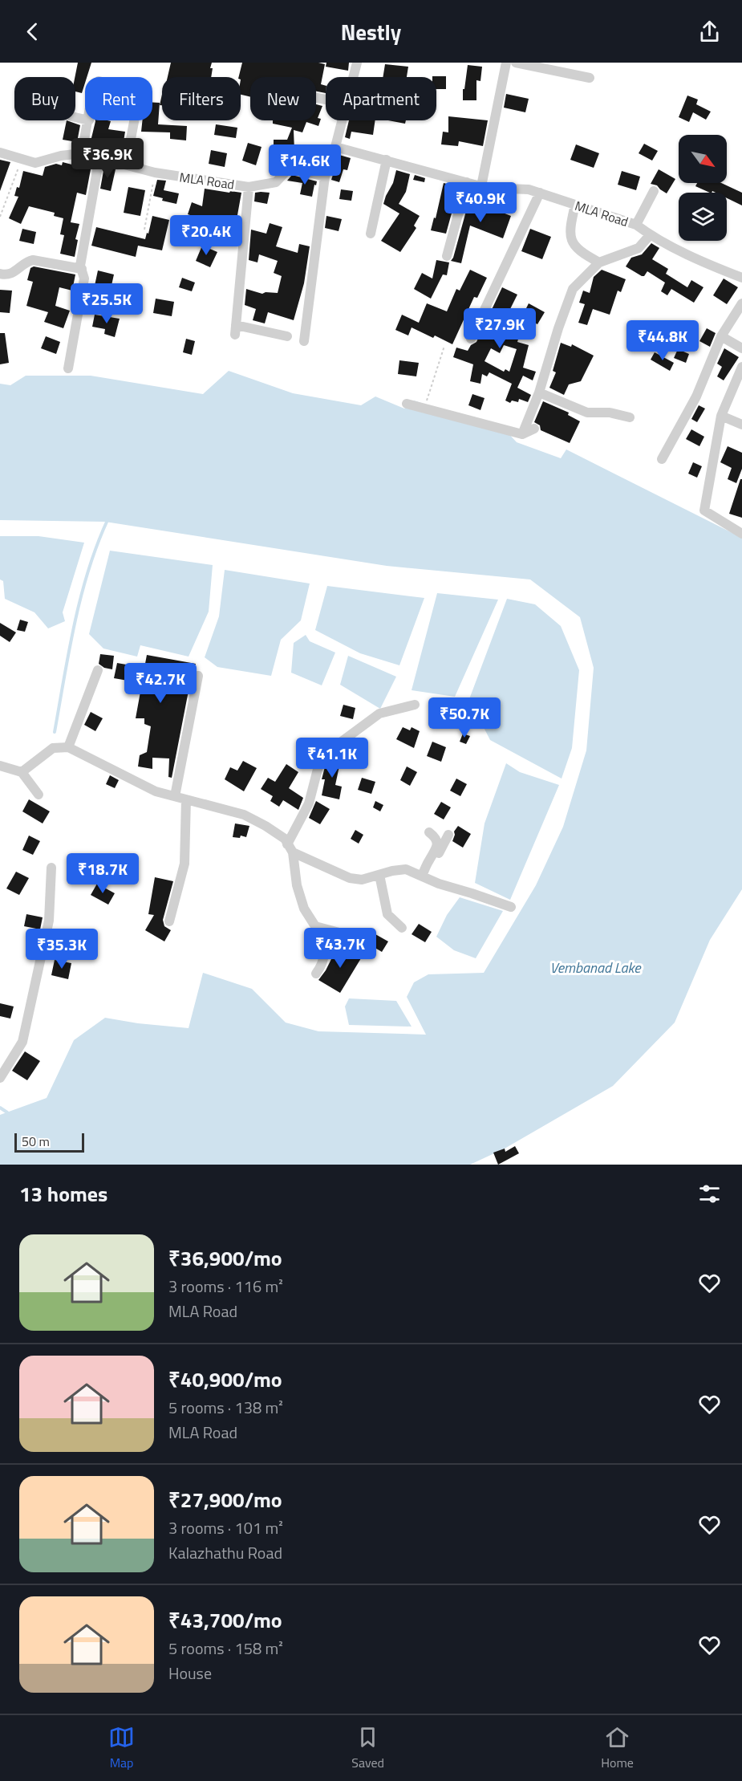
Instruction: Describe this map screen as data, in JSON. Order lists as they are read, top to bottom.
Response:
{
  "streets": {
    "street": ["MLA Road"]
  },
  "water": ["Vembanad Lake"],
  "scale_bar": "50 m",
  "north": "bottom right",
  "page": {
    "header": "Nestly",
    "chip": [
      "Buy",
      "Rent",
      "Filters",
      "New",
      "Apartment"
    ],
    "price": [
      "₹36.9K",
      "₹14.6K",
      "₹40.9K",
      "₹20.4K",
      "₹25.5K",
      "₹27.9K",
      "₹44.8K",
      "₹42.7K",
      "₹50.7K",
      "₹41.1K",
      "₹18.7K",
      "₹43.7K",
      "₹35.3K"
    ],
    "scale": "50 m",
    "heading": "13 homes",
    "list": [
      {
        "name": "₹36,900/mo",
        "note": "3 rooms · 116 m² · MLA Road"
      },
      {
        "name": "₹40,900/mo",
        "note": "5 rooms · 138 m² · MLA Road"
      },
      {
        "name": "₹27,900/mo",
        "note": "3 rooms · 101 m² · Kalazhathu Road"
      },
      {
        "name": "₹43,700/mo",
        "note": "5 rooms · 158 m² · House"
      }
    ],
    "tabs": ["Map", "Saved", "Home"]
  }
}
